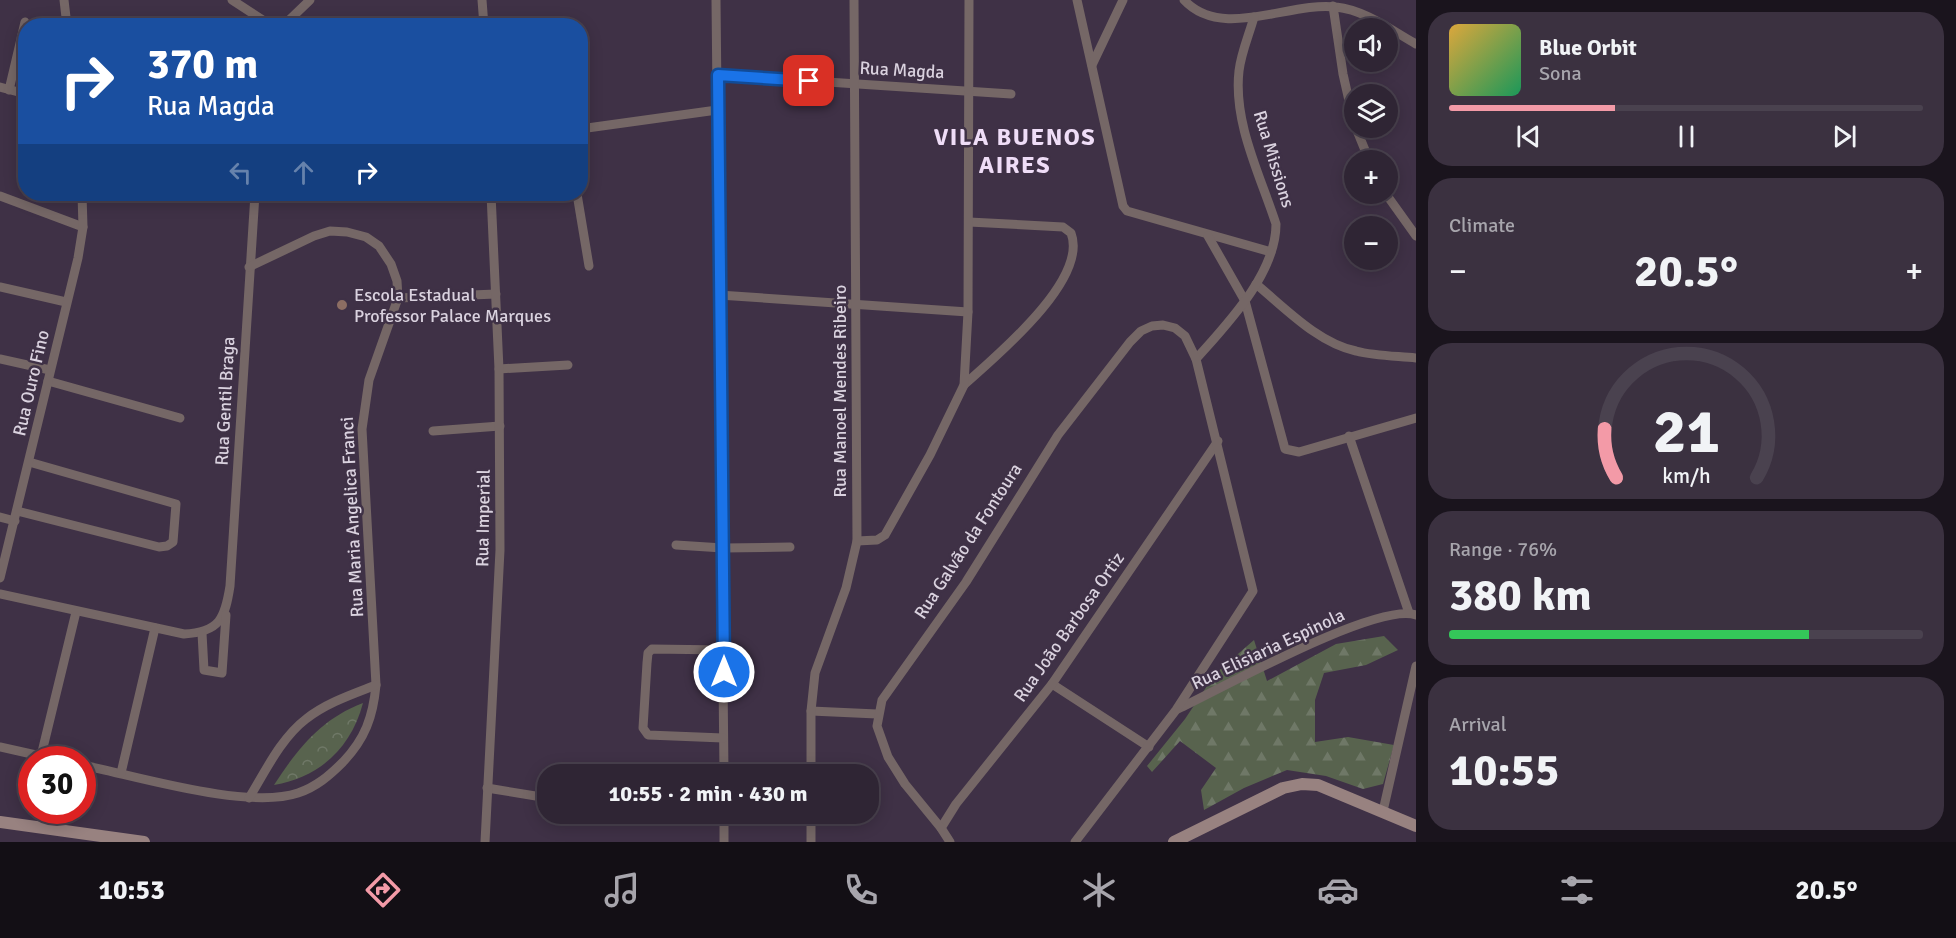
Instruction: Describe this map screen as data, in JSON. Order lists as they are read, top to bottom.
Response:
{
  "streets": {
    "street": [
      "Rua Magda",
      "Rua Missions",
      "Rua Ouro Fino",
      "Rua Manoel Mendes Ribeiro",
      "Rua Gentil Braga",
      "Rua Maria Angelica Franci",
      "Rua Imperial",
      "Rua Galvão da Fontoura",
      "Rua João Barbosa Ortiz",
      "Rua Elisiaria Espinola"
    ]
  },
  "crossings": [
    ["Rua Magda", "Rua Manoel Mendes Ribeiro"],
    ["Rua Missions", "Rua Galvão da Fontoura"]
  ],
  "districts": ["VILA BUENOS AIRES"],
  "places": ["Escola Estadual Professor Palace Marques"],
  "page": {
    "map_buttons": ["+", "−"],
    "turn": ["370 m", "Rua Magda"],
    "song": ["Blue Orbit", "Sona"],
    "tile": [
      "Climate",
      ["Range · 76%", "380 km"],
      ["Arrival", "10:55"]
    ],
    "heat": ["−", "20.5°", "+"],
    "limit": "30",
    "trip": "10:55 · 2 min · 430 m",
    "tabs": ["10:53", "20.5°"],
    "gauge": ["21", "km/h"]
  }
}
